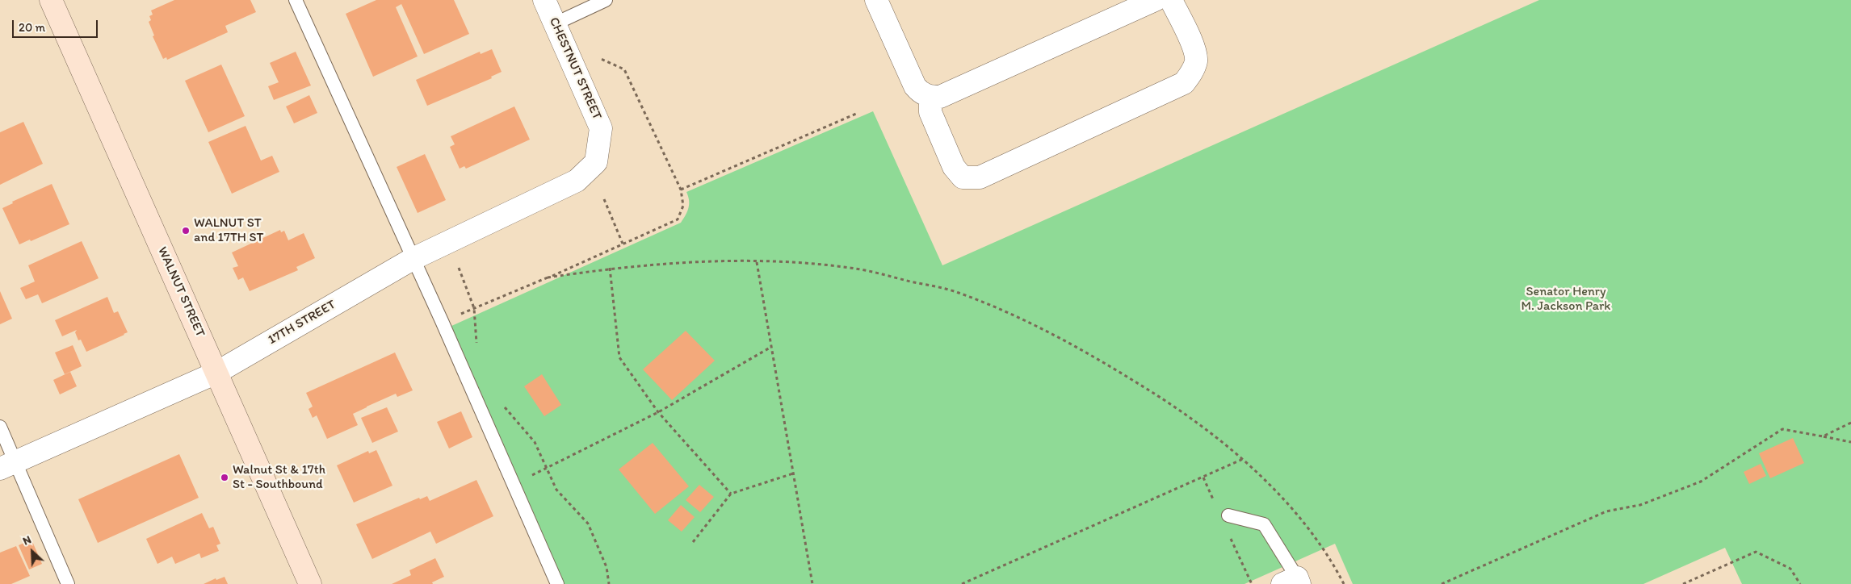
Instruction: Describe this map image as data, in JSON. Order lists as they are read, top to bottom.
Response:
{
  "streets": {
    "main road": ["WALNUT STREET"],
    "street": ["CHESTNUT STREET", "17TH STREET"]
  },
  "crossings": [
    ["CHESTNUT STREET", "17TH STREET"],
    ["WALNUT STREET", "17TH STREET"]
  ],
  "parks": ["Senator Henry M. Jackson Park"],
  "places": ["WALNUT ST and 17TH ST", "Walnut St & 17th St - Southbound"],
  "scale_bar": "20 m",
  "north": "top left"
}
